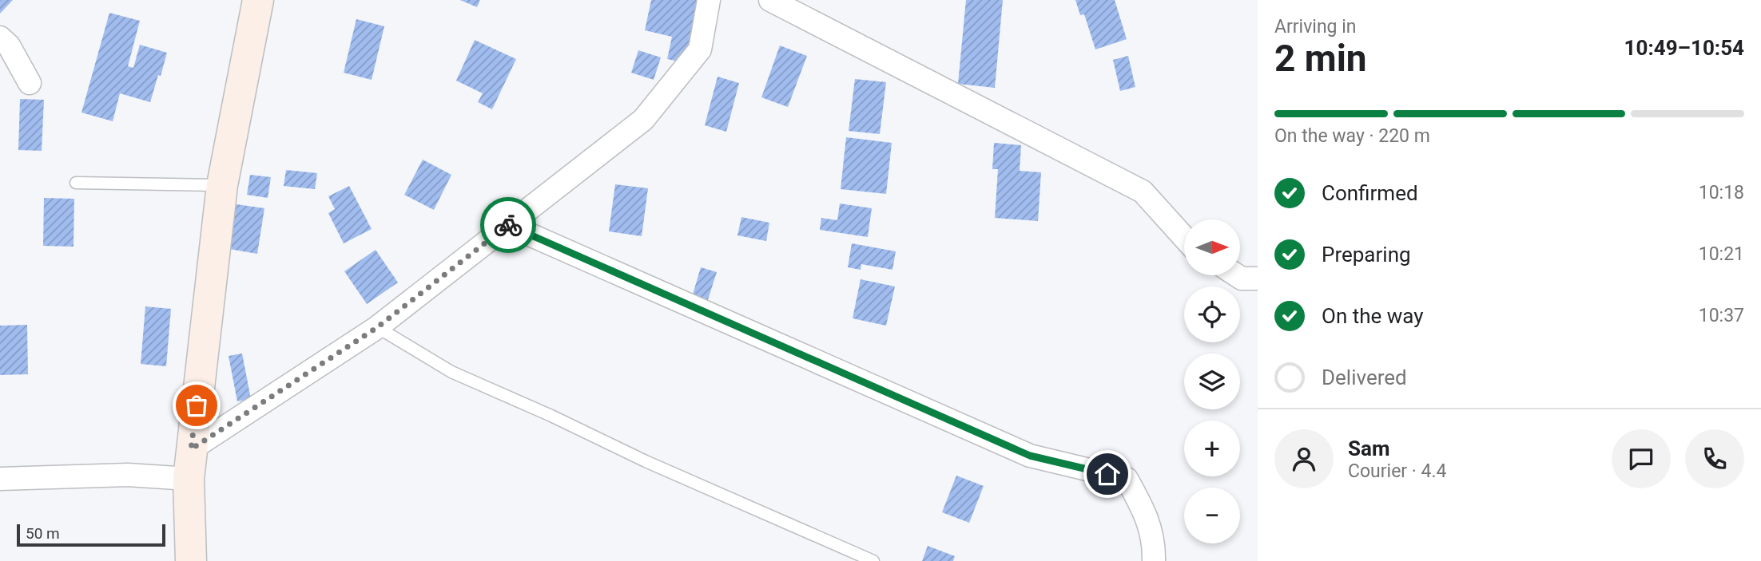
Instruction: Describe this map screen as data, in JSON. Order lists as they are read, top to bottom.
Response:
{
  "scale_bar": "50 m",
  "north": "right",
  "page": {
    "heading": ["2 min", "Arriving in", "10:49–10:54"],
    "panel": ["Sam", "Courier · 4.4"],
    "bar": "On the way · 220 m",
    "list": [
      ["Confirmed", "10:18"],
      ["Preparing", "10:21"],
      ["On the way", "10:37"],
      "Delivered"
    ],
    "map_buttons": ["+", "−"],
    "scale": "50 m"
  }
}
